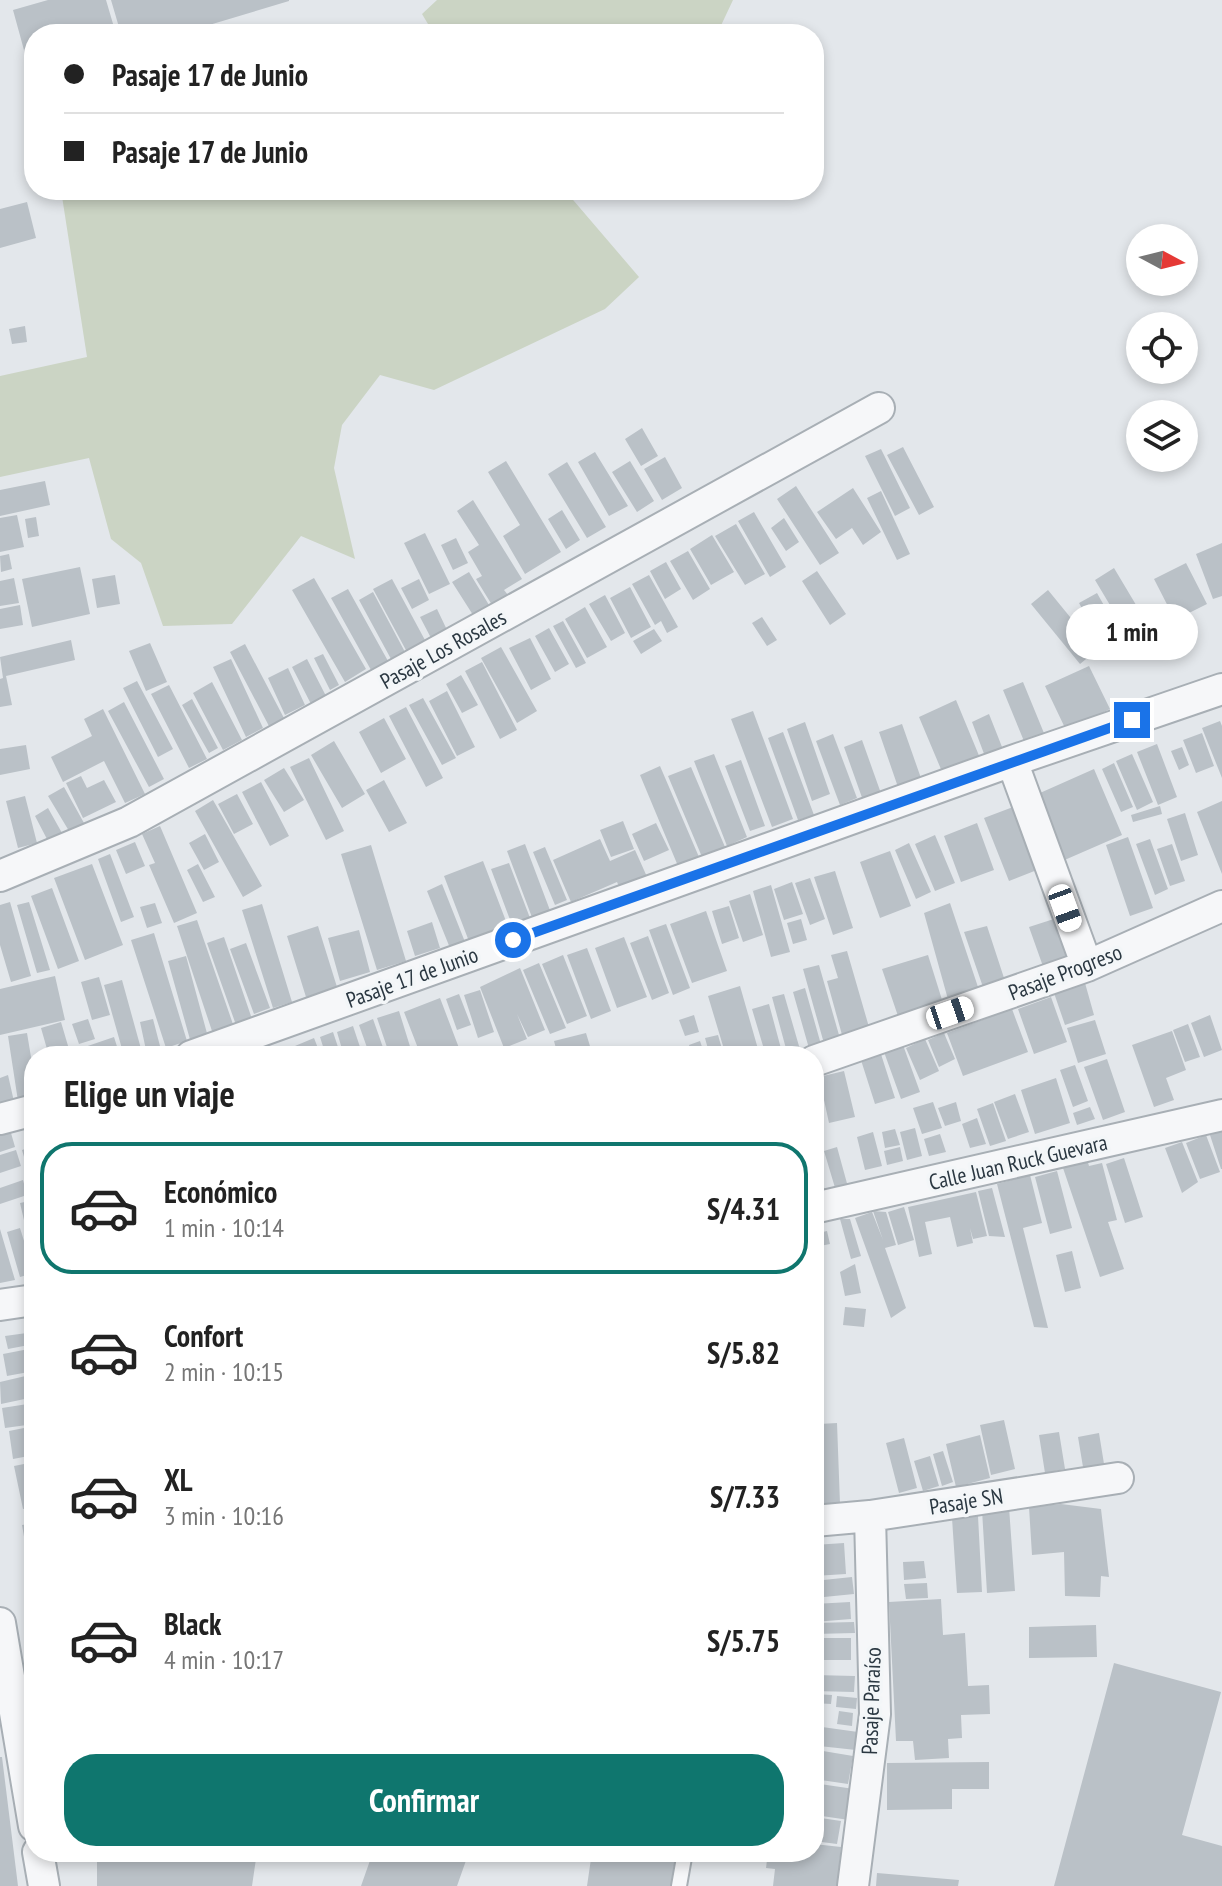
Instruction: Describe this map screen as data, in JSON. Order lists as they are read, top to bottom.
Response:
{
  "streets": {
    "street": [
      "Pasaje Los Rosales",
      "Pasaje Progreso",
      "Pasaje 17 de Junio",
      "Calle Juan Ruck Guevara",
      "Pasaje SN",
      "Pasaje Paraíso"
    ]
  },
  "crossings": [
    ["Pasaje SN", "Pasaje Paraíso"]
  ],
  "north": "right",
  "page": {
    "banner": ["Pasaje 17 de Junio", "Pasaje 17 de Junio"],
    "bubble": "1 min",
    "heading": "Elige un viaje",
    "list": [
      {
        "name": "Económico",
        "note": "1 min · 10:14",
        "value": "S/4.31"
      },
      {
        "name": "Confort",
        "note": "2 min · 10:15",
        "value": "S/5.82"
      },
      {
        "name": "XL",
        "note": "3 min · 10:16",
        "value": "S/7.33"
      },
      {
        "name": "Black",
        "note": "4 min · 10:17",
        "value": "S/5.75"
      }
    ],
    "buttons": "Confirmar"
  }
}
